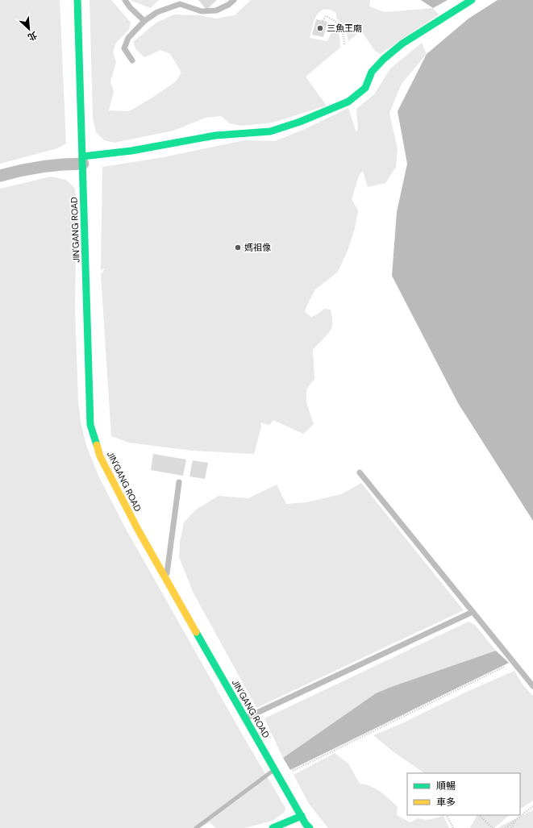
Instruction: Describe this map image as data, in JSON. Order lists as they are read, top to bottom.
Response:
{
  "streets": {
    "main road": ["JIN'GANG ROAD"]
  },
  "places": ["三魚王廟", "媽祖像"],
  "legend": ["順暢", "車多"],
  "north": "bottom right"
}
